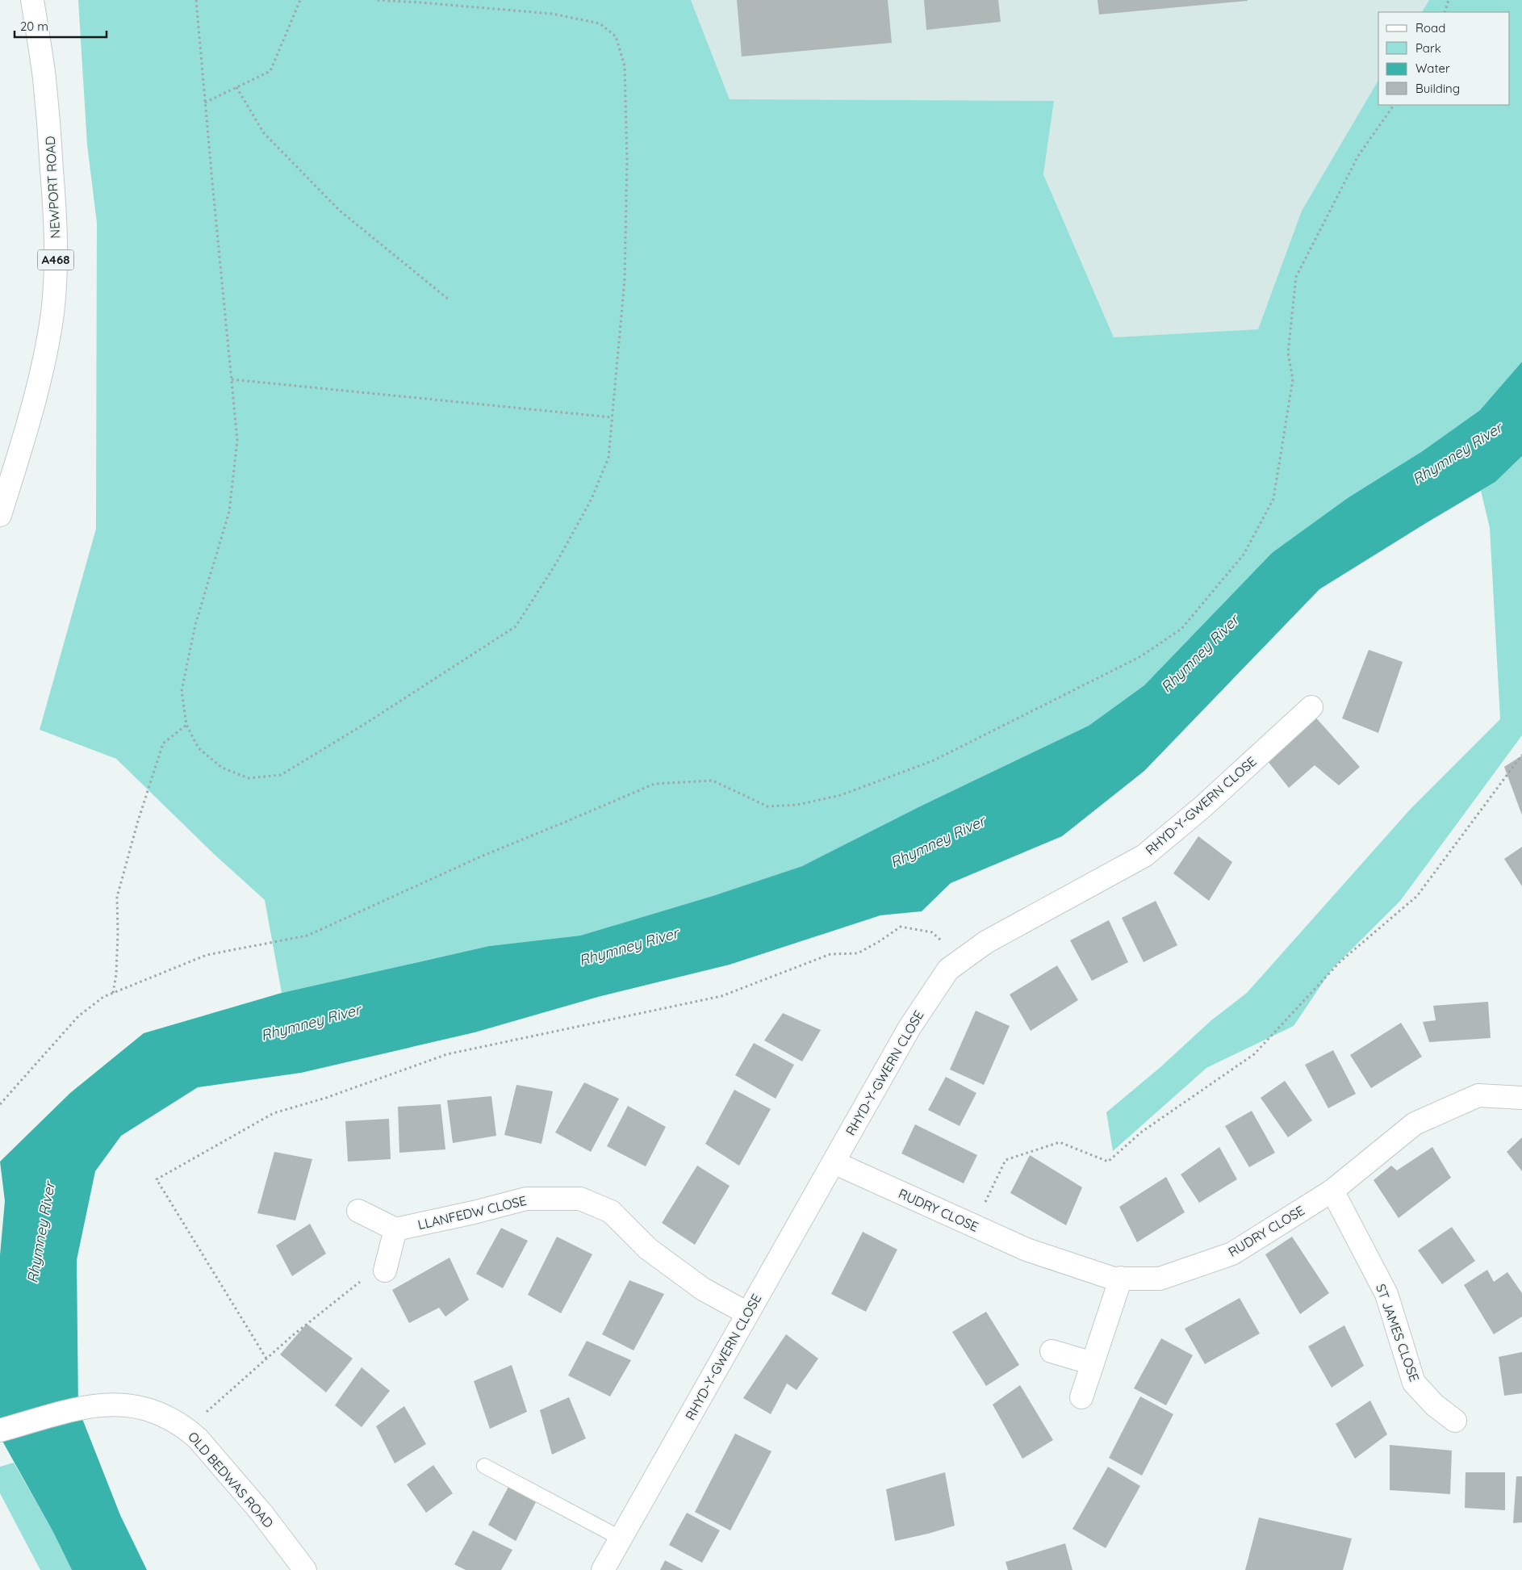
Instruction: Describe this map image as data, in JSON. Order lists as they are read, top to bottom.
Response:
{
  "streets": {
    "street": [
      "NEWPORT ROAD",
      "A468",
      "RHYD-Y-GWERN CLOSE",
      "RUDRY CLOSE",
      "LLANFEDW CLOSE",
      "ST JAMES CLOSE",
      "OLD BEDWAS ROAD"
    ]
  },
  "crossings": [
    ["RHYD-Y-GWERN CLOSE", "RUDRY CLOSE"],
    ["RHYD-Y-GWERN CLOSE", "LLANFEDW CLOSE"],
    ["RUDRY CLOSE", "ST JAMES CLOSE"]
  ],
  "water": ["Rhymney River"],
  "legend": [
    "Road",
    "Park",
    "Water",
    "Building"
  ],
  "scale_bar": "20 m"
}
